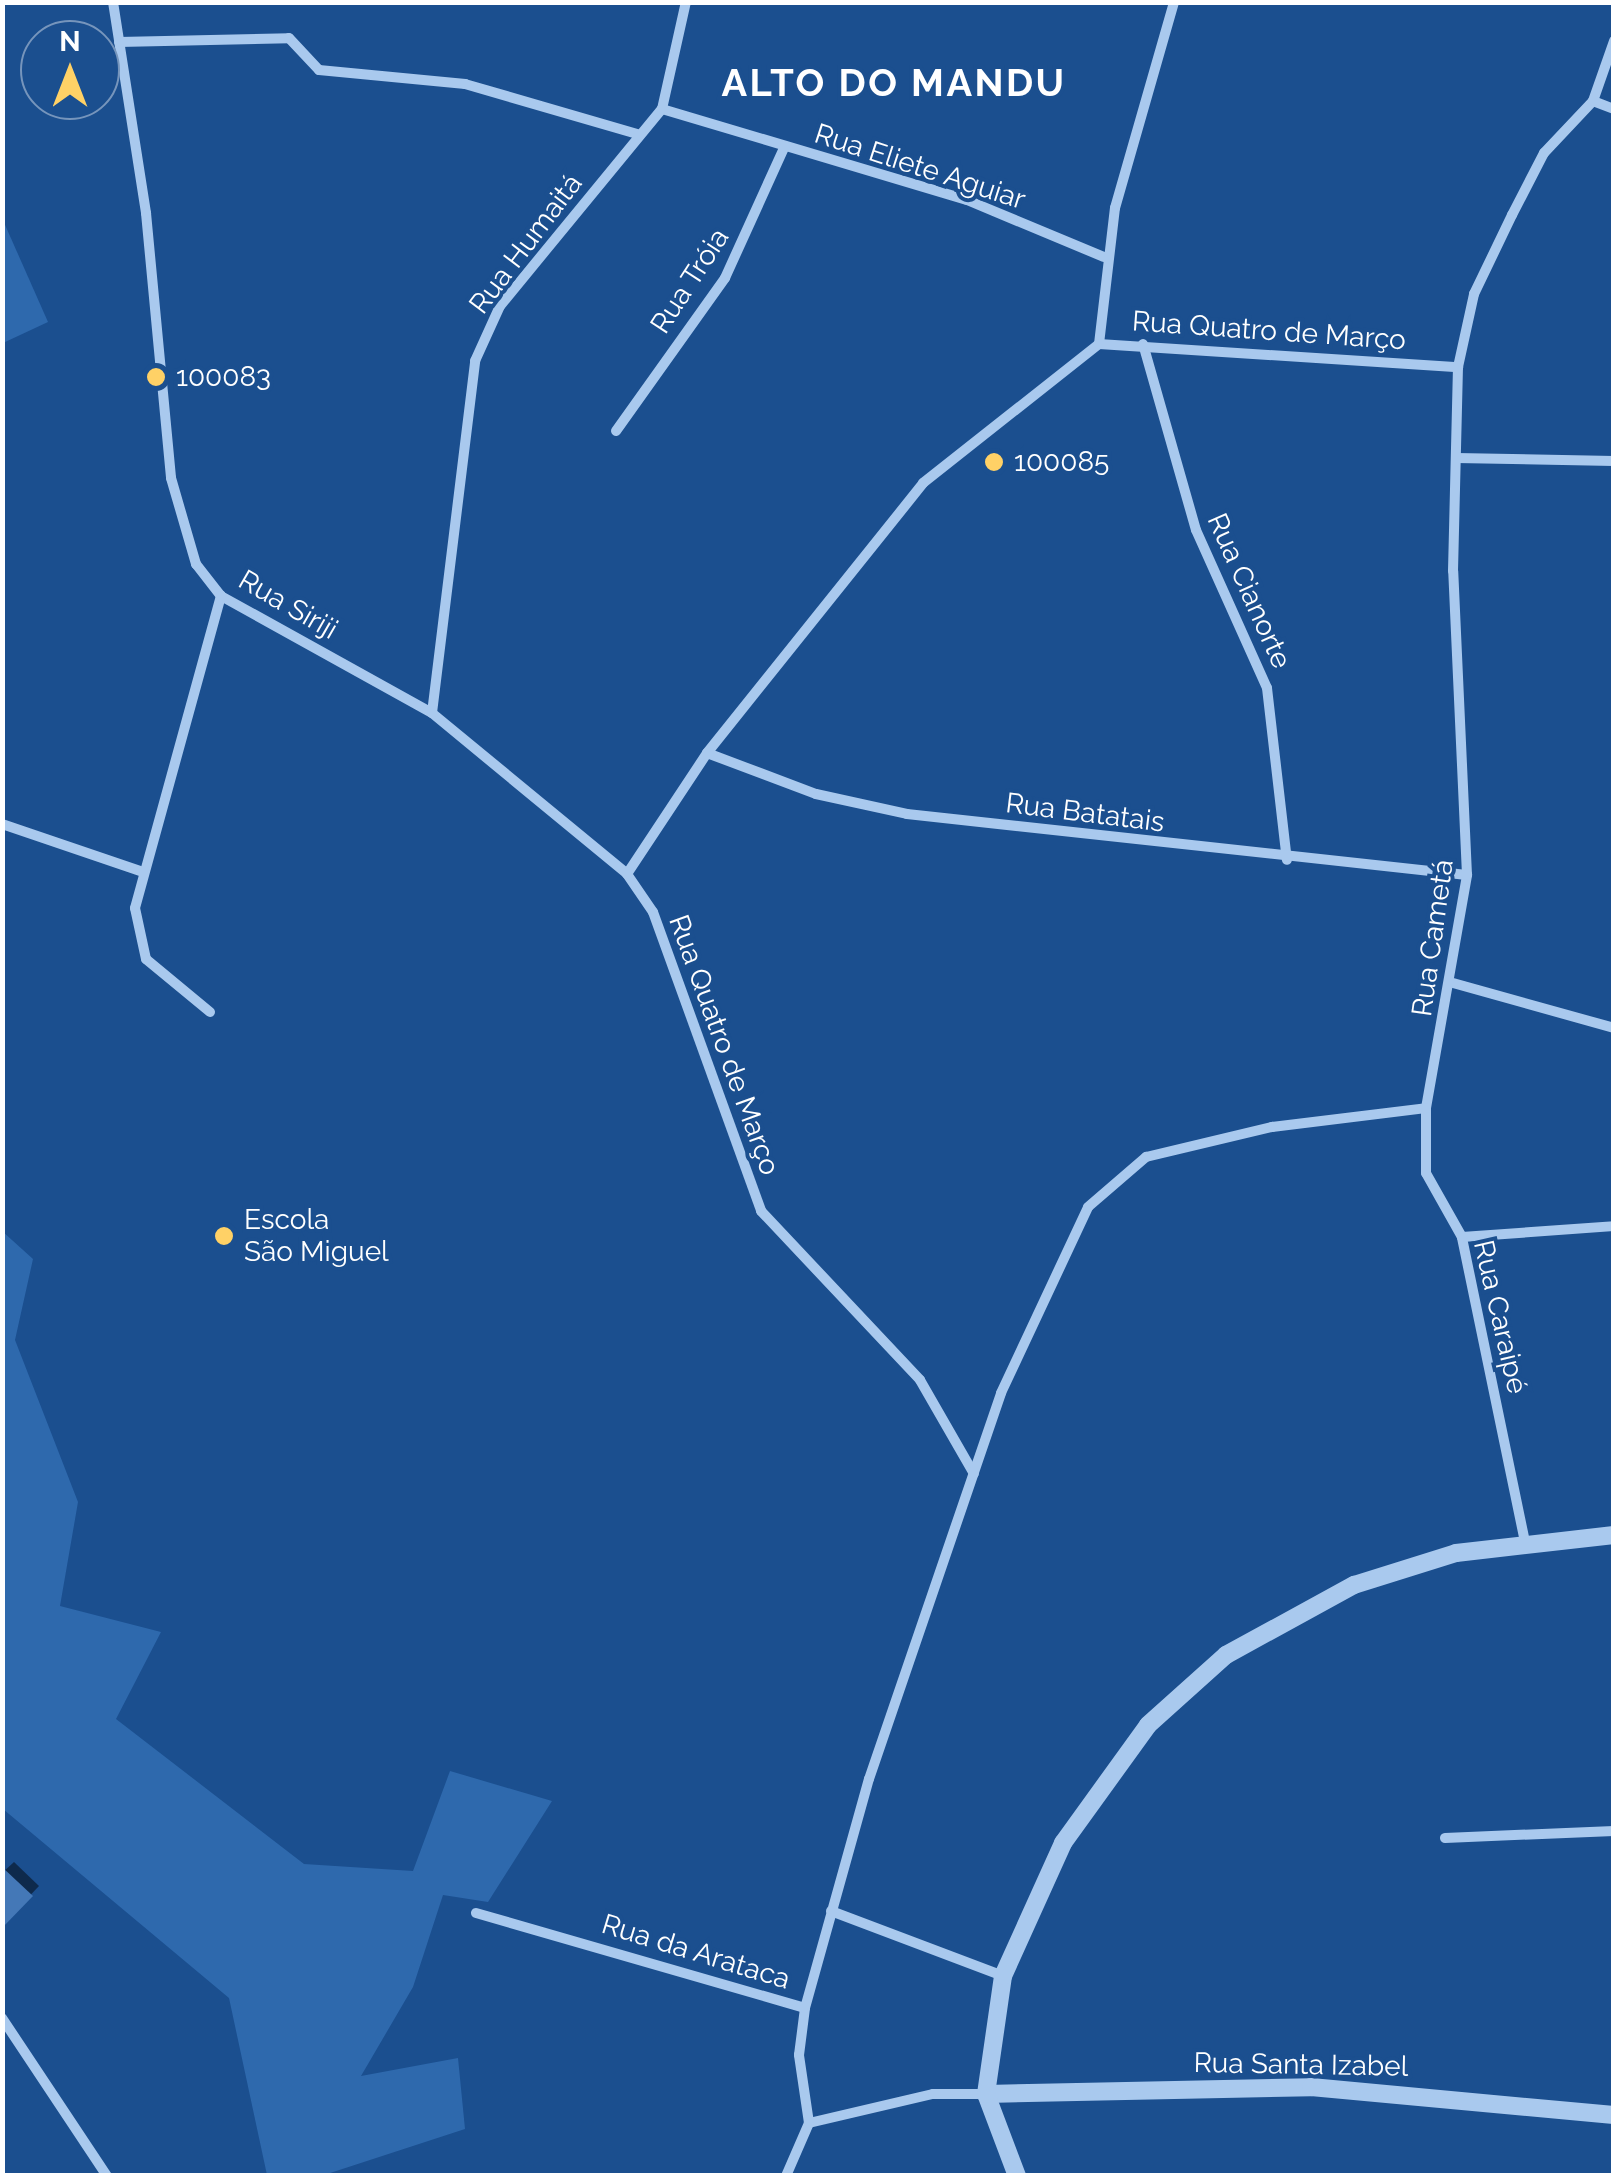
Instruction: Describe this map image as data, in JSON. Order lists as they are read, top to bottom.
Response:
{
  "streets": {
    "street": [
      "Rua Eliete Aguiar",
      "Rua Humaitá",
      "Rua Tróia",
      "Rua Quatro de Março",
      "Rua Cianorte",
      "Rua Siriji",
      "Rua Batatais",
      "Rua Cametá",
      "Rua Caraipé",
      "Rua da Arataca",
      "Rua Santa Izabel"
    ]
  },
  "crossings": [
    ["Rua Eliete Aguiar", "Rua Humaitá"],
    ["Rua Eliete Aguiar", "Rua Tróia"],
    ["Rua Humaitá", "Rua Siriji"],
    ["Rua Quatro de Março", "Rua Cianorte"],
    ["Rua Quatro de Março", "Rua Siriji"],
    ["Rua Quatro de Março", "Rua Batatais"],
    ["Rua Quatro de Março", "Rua Cametá"],
    ["Rua Cianorte", "Rua Batatais"],
    ["Rua Batatais", "Rua Cametá"],
    ["Rua Cametá", "Rua Caraipé"]
  ],
  "districts": ["ALTO DO MANDU"],
  "places": ["100083", "100085", "Escola São Miguel"],
  "north": "top"
}
